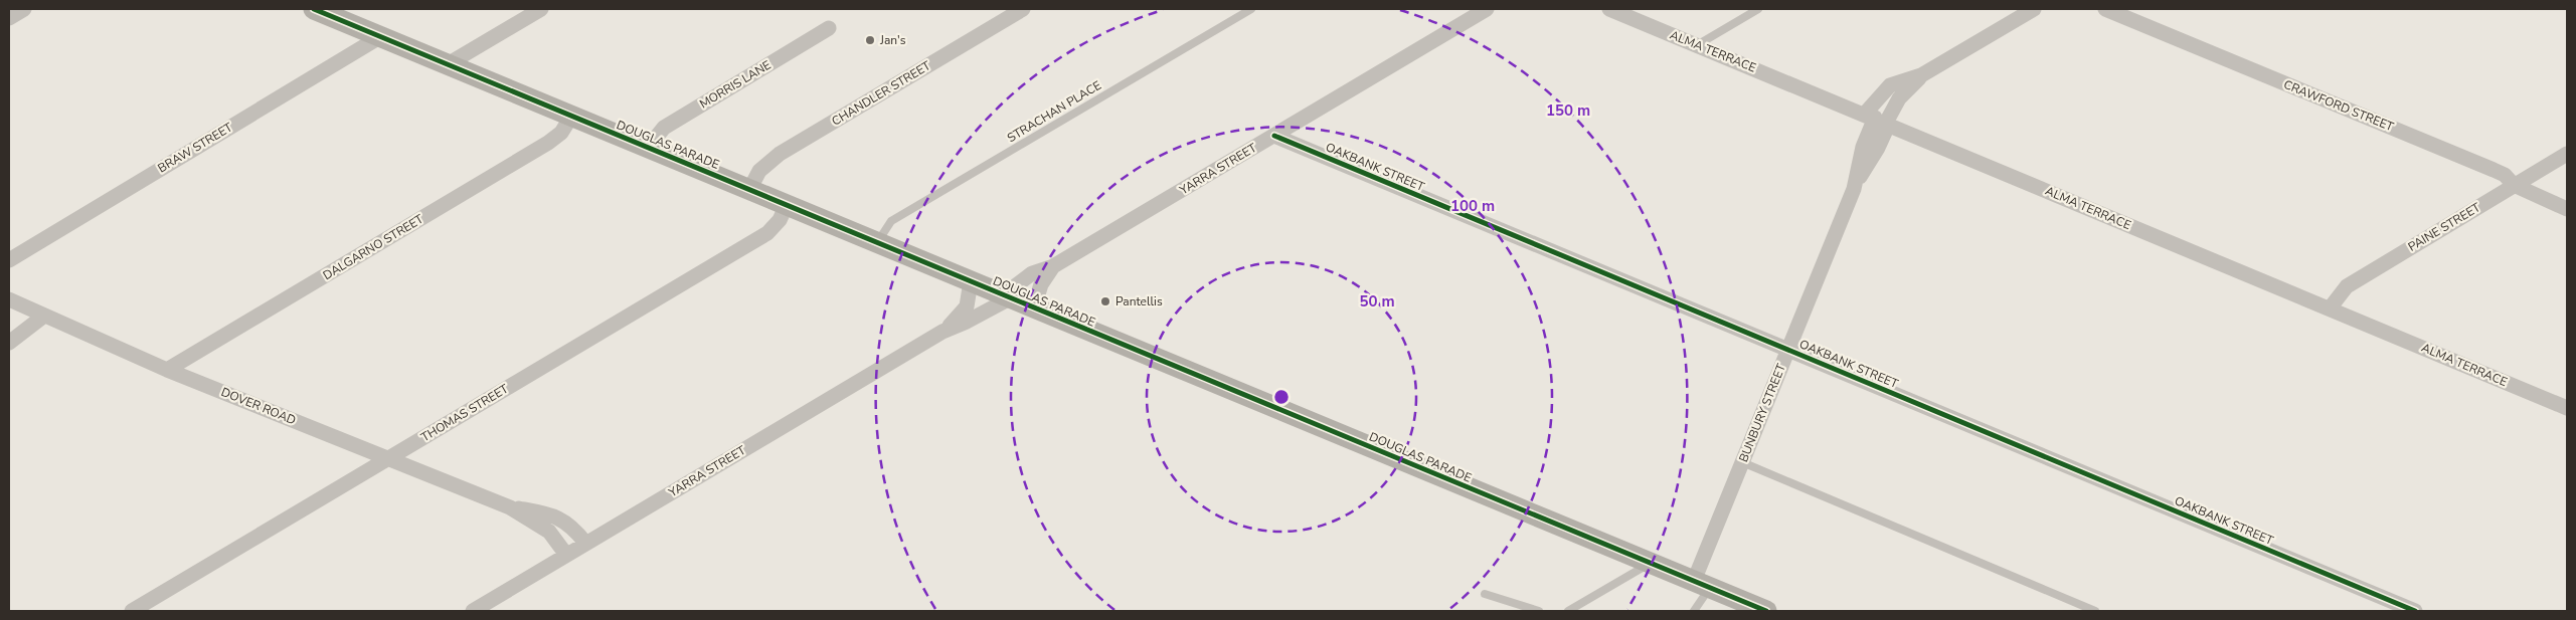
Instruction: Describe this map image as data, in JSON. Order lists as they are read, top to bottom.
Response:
{
  "streets": {
    "street": [
      "ALMA TERRACE",
      "MORRIS LANE",
      "CHANDLER STREET",
      "CRAWFORD STREET",
      "DOUGLAS PARADE",
      "BRAW STREET",
      "OAKBANK STREET",
      "YARRA STREET",
      "PAINE STREET",
      "DALGARNO STREET",
      "DOVER ROAD",
      "THOMAS STREET",
      "BUNBURY STREET"
    ],
    "lane": ["STRACHAN PLACE"]
  },
  "crossings": [
    ["ALMA TERRACE", "PAINE STREET"],
    ["ALMA TERRACE", "BUNBURY STREET"],
    ["MORRIS LANE", "DOUGLAS PARADE"],
    ["CHANDLER STREET", "DOUGLAS PARADE"],
    ["CRAWFORD STREET", "PAINE STREET"],
    ["STRACHAN PLACE", "DOUGLAS PARADE"],
    ["DOUGLAS PARADE", "BRAW STREET"],
    ["DOUGLAS PARADE", "YARRA STREET"],
    ["DOUGLAS PARADE", "DALGARNO STREET"],
    ["DOUGLAS PARADE", "THOMAS STREET"],
    ["DOUGLAS PARADE", "BUNBURY STREET"],
    ["OAKBANK STREET", "YARRA STREET"],
    ["OAKBANK STREET", "BUNBURY STREET"],
    ["YARRA STREET", "DOVER ROAD"],
    ["DALGARNO STREET", "DOVER ROAD"],
    ["DOVER ROAD", "THOMAS STREET"]
  ],
  "places": ["Jan's", "Pantellis"],
  "rings": ["150 m", "100 m", "50 m"]
}
